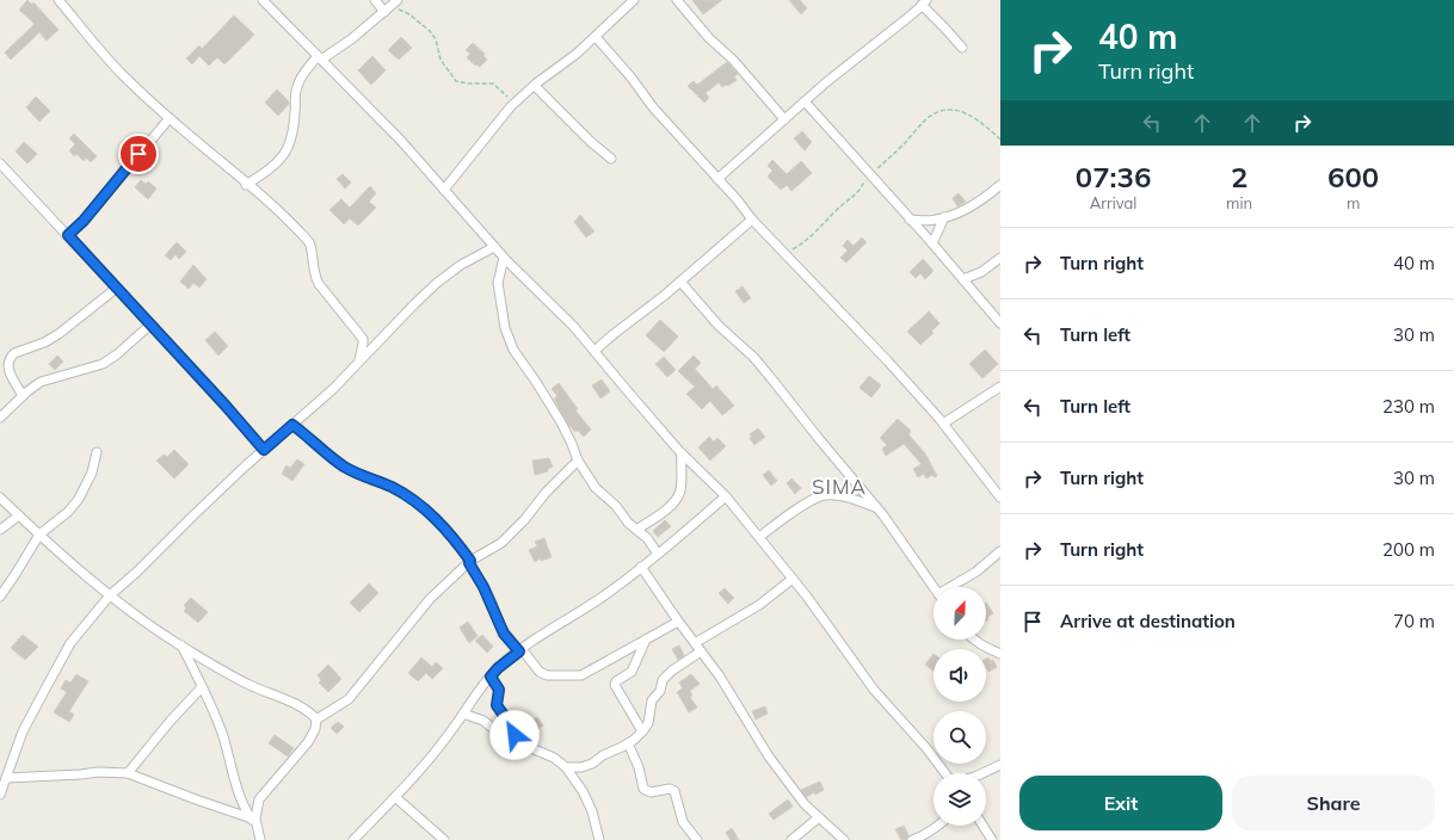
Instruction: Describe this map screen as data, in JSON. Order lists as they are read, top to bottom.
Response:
{
  "districts": ["SIMA"],
  "north": "top right",
  "page": {
    "turn": ["40 m", "Turn right"],
    "eta": [
      "07:36",
      "Arrival",
      "2",
      "min",
      "600",
      "m"
    ],
    "list": [
      {
        "name": "Turn right",
        "value": "40 m"
      },
      {
        "name": "Turn left",
        "value": "30 m"
      },
      {
        "name": "Turn left",
        "value": "230 m"
      },
      {
        "name": "Turn right",
        "value": "30 m"
      },
      {
        "name": "Turn right",
        "value": "200 m"
      },
      {
        "name": "Arrive at destination",
        "value": "70 m"
      }
    ],
    "buttons": ["Exit", "Share"]
  }
}
